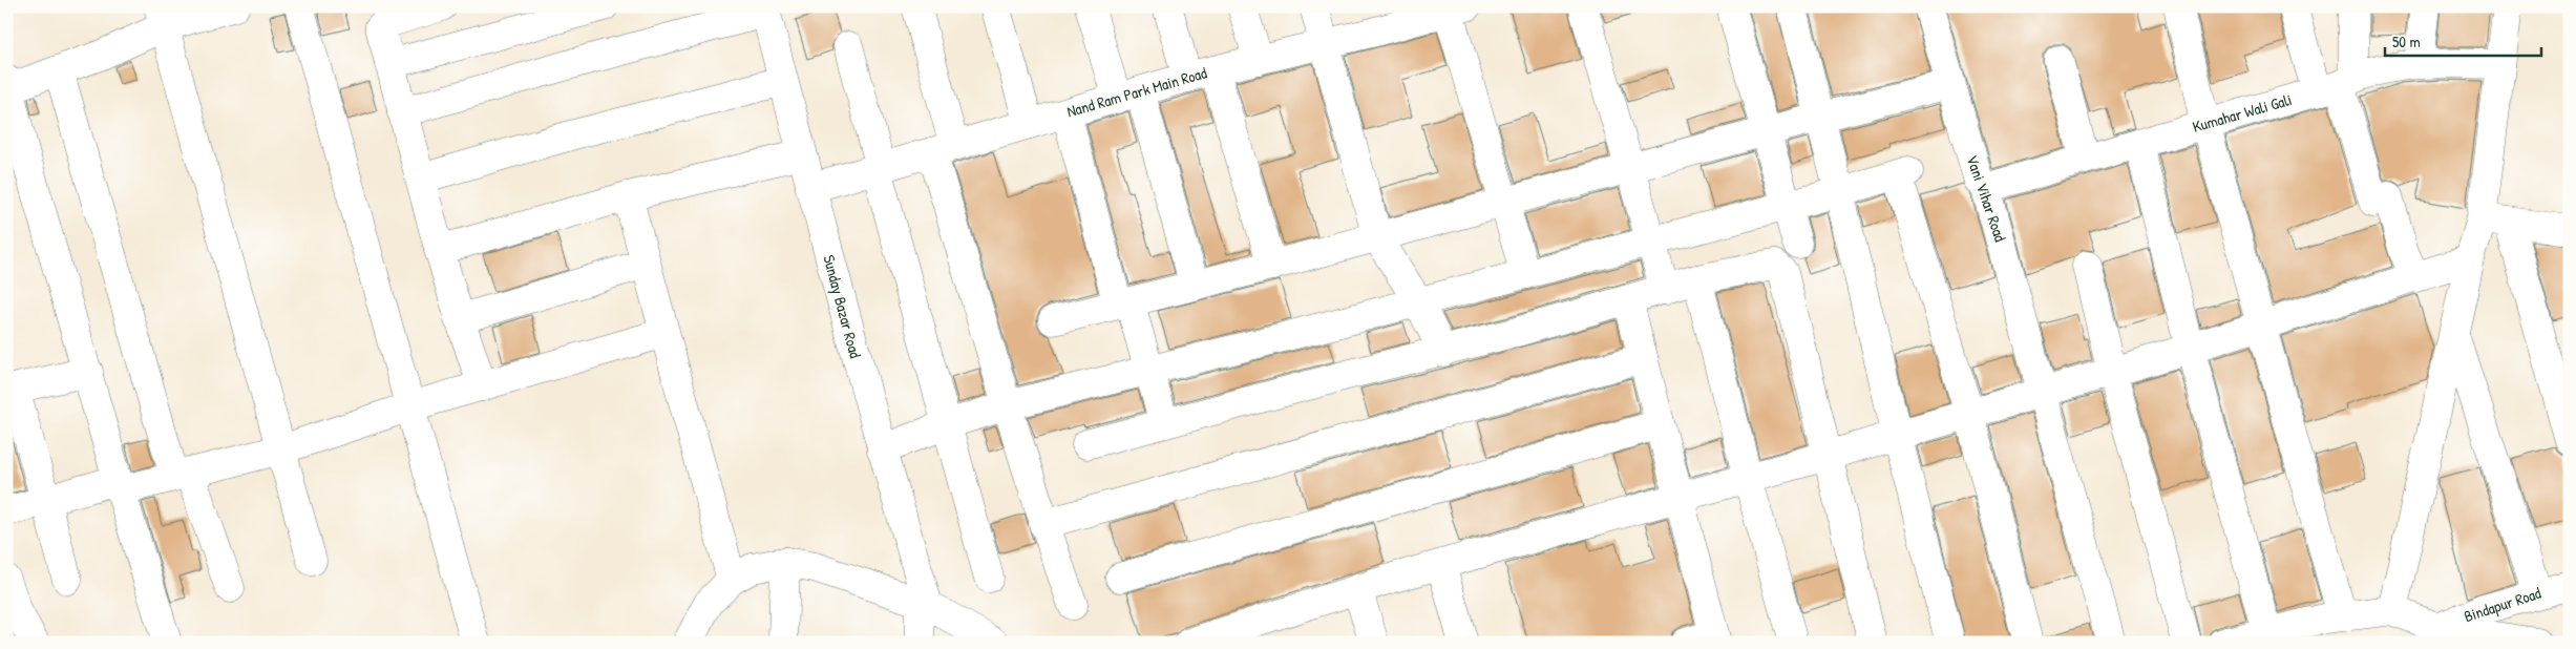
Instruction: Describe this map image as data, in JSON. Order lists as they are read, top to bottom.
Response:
{
  "streets": {
    "street": [
      "Nand Ram Park Main Road",
      "Kumahar Wali Gali",
      "Vani Vihar Road",
      "Sunday Bazar Road",
      "Bindapur Road"
    ]
  },
  "crossings": [
    ["Nand Ram Park Main Road", "Sunday Bazar Road"],
    ["Kumahar Wali Gali", "Vani Vihar Road"]
  ],
  "scale_bar": "50 m"
}
